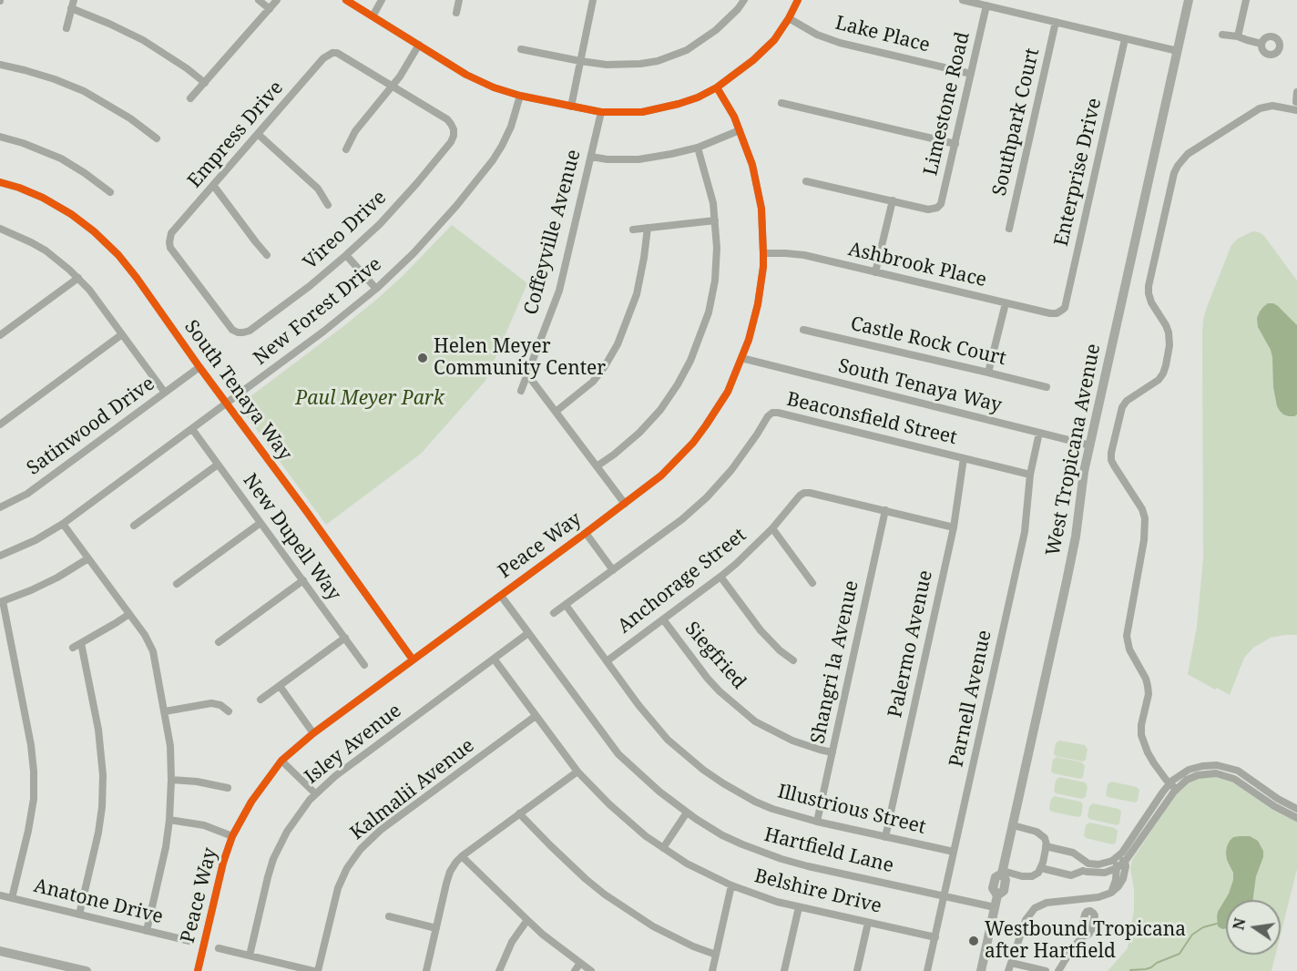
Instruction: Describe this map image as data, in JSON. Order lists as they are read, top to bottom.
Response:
{
  "streets": {
    "main road": ["West Tropicana Avenue"],
    "street": [
      "Lake Place",
      "Limestone Road",
      "Southpark Court",
      "Empress Drive",
      "Enterprise Drive",
      "Vireo Drive",
      "Coffeyville Avenue",
      "Ashbrook Place",
      "New Forest Drive",
      "Castle Rock Court",
      "South Tenaya Way",
      "Beaconsfield Street",
      "Satinwood Drive",
      "New Dupell Way",
      "Peace Way",
      "Anchorage Street",
      "Palermo Avenue",
      "Siegfried",
      "Shangri la Avenue",
      "Parnell Avenue",
      "Isley Avenue",
      "Kalmalii Avenue",
      "Illustrious Street",
      "Hartfield Lane",
      "Belshire Drive",
      "Anatone Drive"
    ]
  },
  "crossings": [
    ["Lake Place", "Limestone Road"],
    ["Empress Drive", "Vireo Drive"],
    ["Enterprise Drive", "Ashbrook Place"],
    ["Ashbrook Place", "Peace Way"],
    ["New Forest Drive", "South Tenaya Way"],
    ["New Forest Drive", "New Dupell Way"],
    ["South Tenaya Way", "Satinwood Drive"],
    ["South Tenaya Way", "West Tropicana Avenue"],
    ["South Tenaya Way", "Peace Way"],
    ["South Tenaya Way", "Parnell Avenue"],
    ["Beaconsfield Street", "Palermo Avenue"],
    ["Beaconsfield Street", "Parnell Avenue"],
    ["Beaconsfield Street", "Illustrious Street"],
    ["West Tropicana Avenue", "Hartfield Lane"],
    ["Peace Way", "Hartfield Lane"],
    ["Anchorage Street", "Palermo Avenue"],
    ["Anchorage Street", "Siegfried"],
    ["Anchorage Street", "Shangri la Avenue"],
    ["Anchorage Street", "Illustrious Street"],
    ["Palermo Avenue", "Illustrious Street"],
    ["Siegfried", "Shangri la Avenue"],
    ["Shangri la Avenue", "Illustrious Street"],
    ["Parnell Avenue", "Illustrious Street"],
    ["Parnell Avenue", "Hartfield Lane"],
    ["Parnell Avenue", "Belshire Drive"],
    ["Isley Avenue", "Hartfield Lane"],
    ["Isley Avenue", "Belshire Drive"],
    ["Kalmalii Avenue", "Belshire Drive"]
  ],
  "parks": ["Paul Meyer Park"],
  "places": ["Helen Meyer Community Center", "Westbound Tropicana after Hartfield"],
  "north": "left"
}
